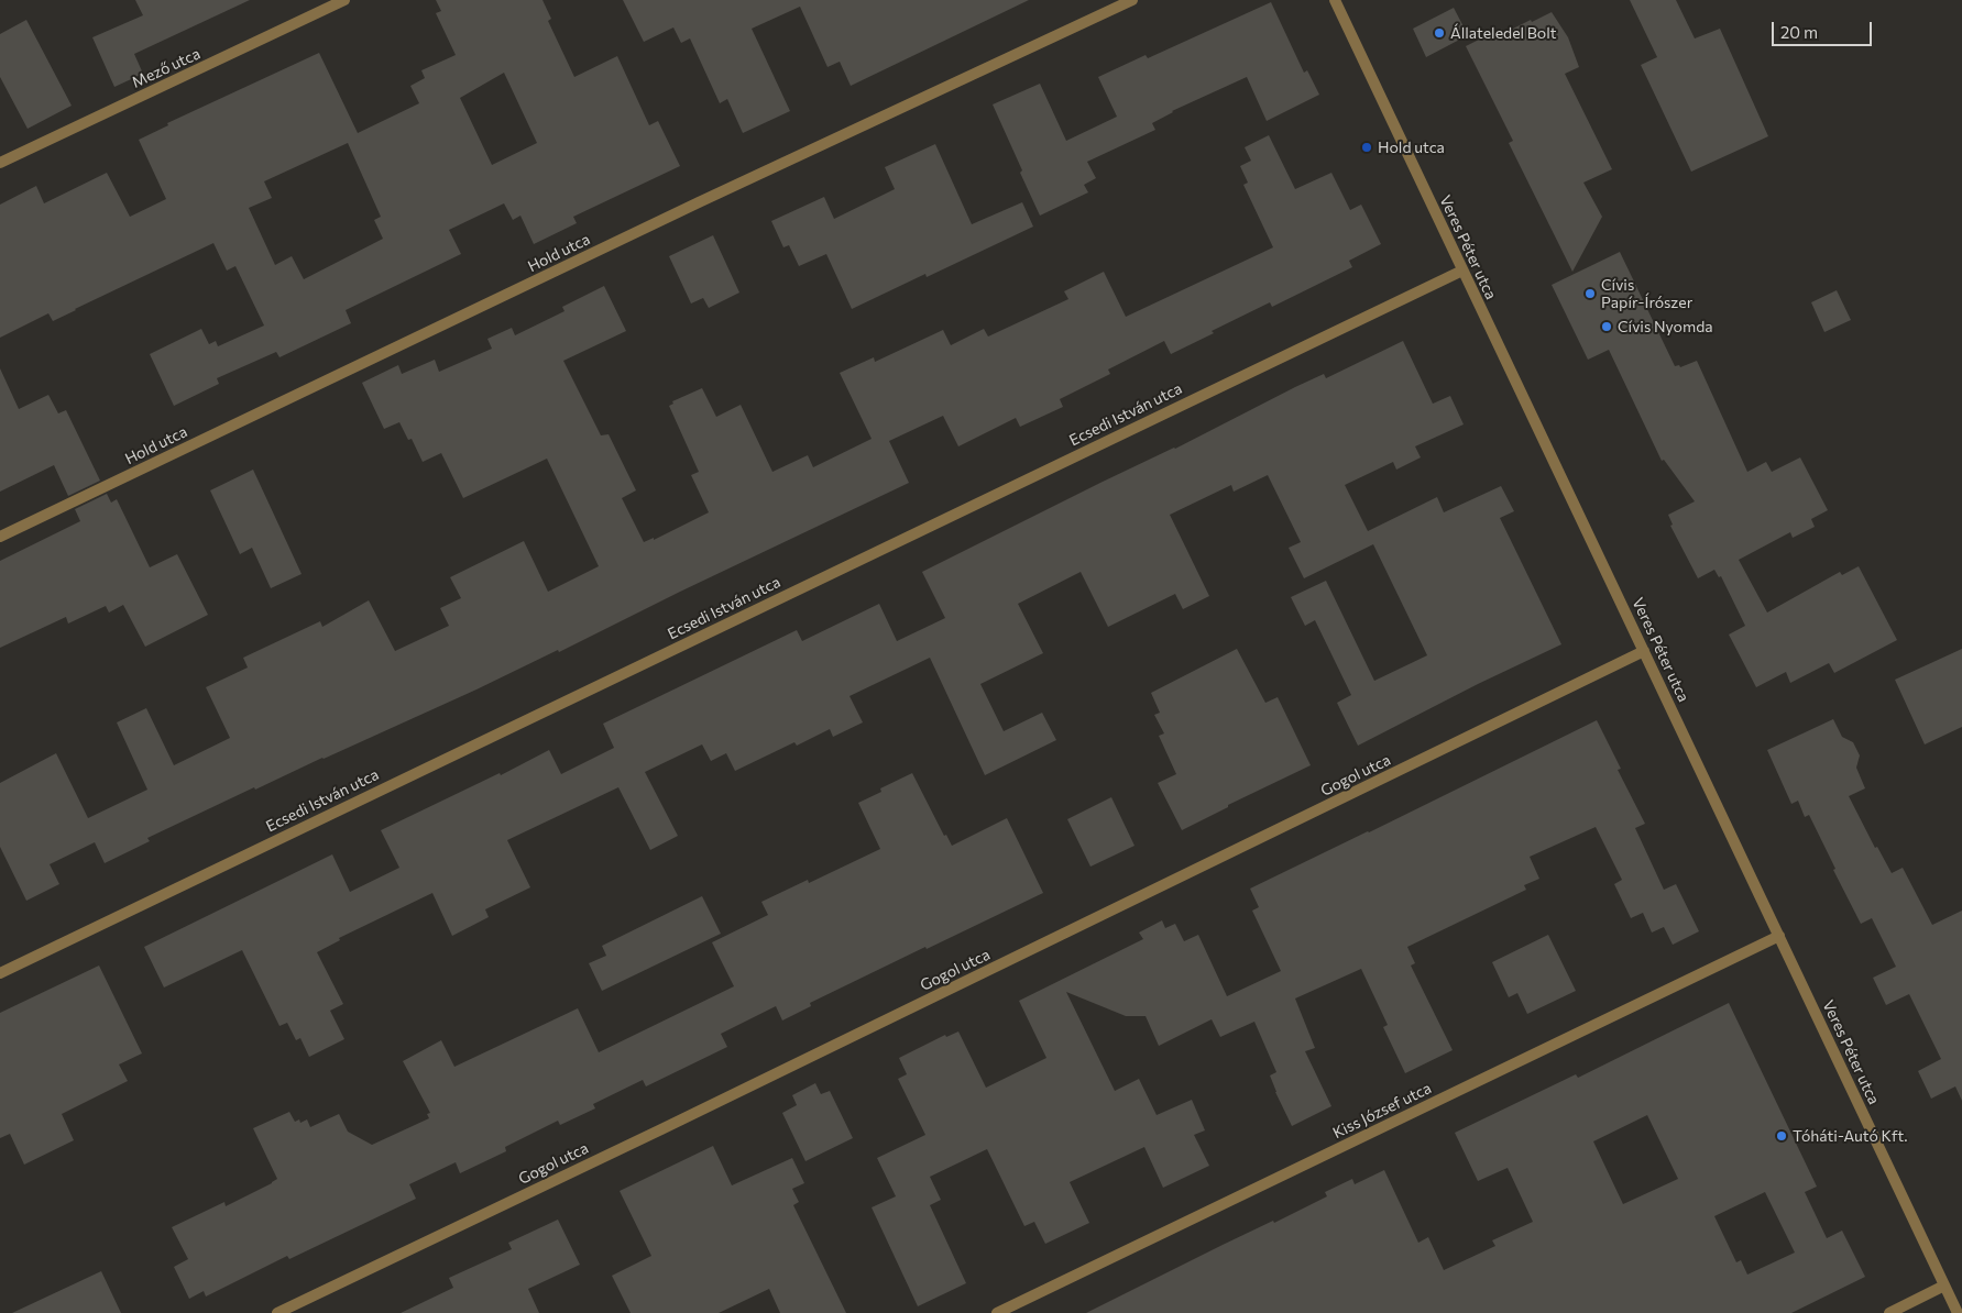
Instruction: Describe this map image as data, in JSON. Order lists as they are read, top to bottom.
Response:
{
  "streets": {
    "street": [
      "Mező utca",
      "Veres Péter utca",
      "Hold utca",
      "Ecsedi István utca",
      "Gogol utca",
      "Kiss József utca"
    ]
  },
  "crossings": [
    ["Veres Péter utca", "Ecsedi István utca"],
    ["Veres Péter utca", "Gogol utca"],
    ["Veres Péter utca", "Kiss József utca"]
  ],
  "places": [
    "Állateledel Bolt",
    "Hold utca",
    "Cívis Papír-Írószer",
    "Cívis Nyomda",
    "Tóháti-Autó Kft."
  ],
  "scale_bar": "20 m"
}
